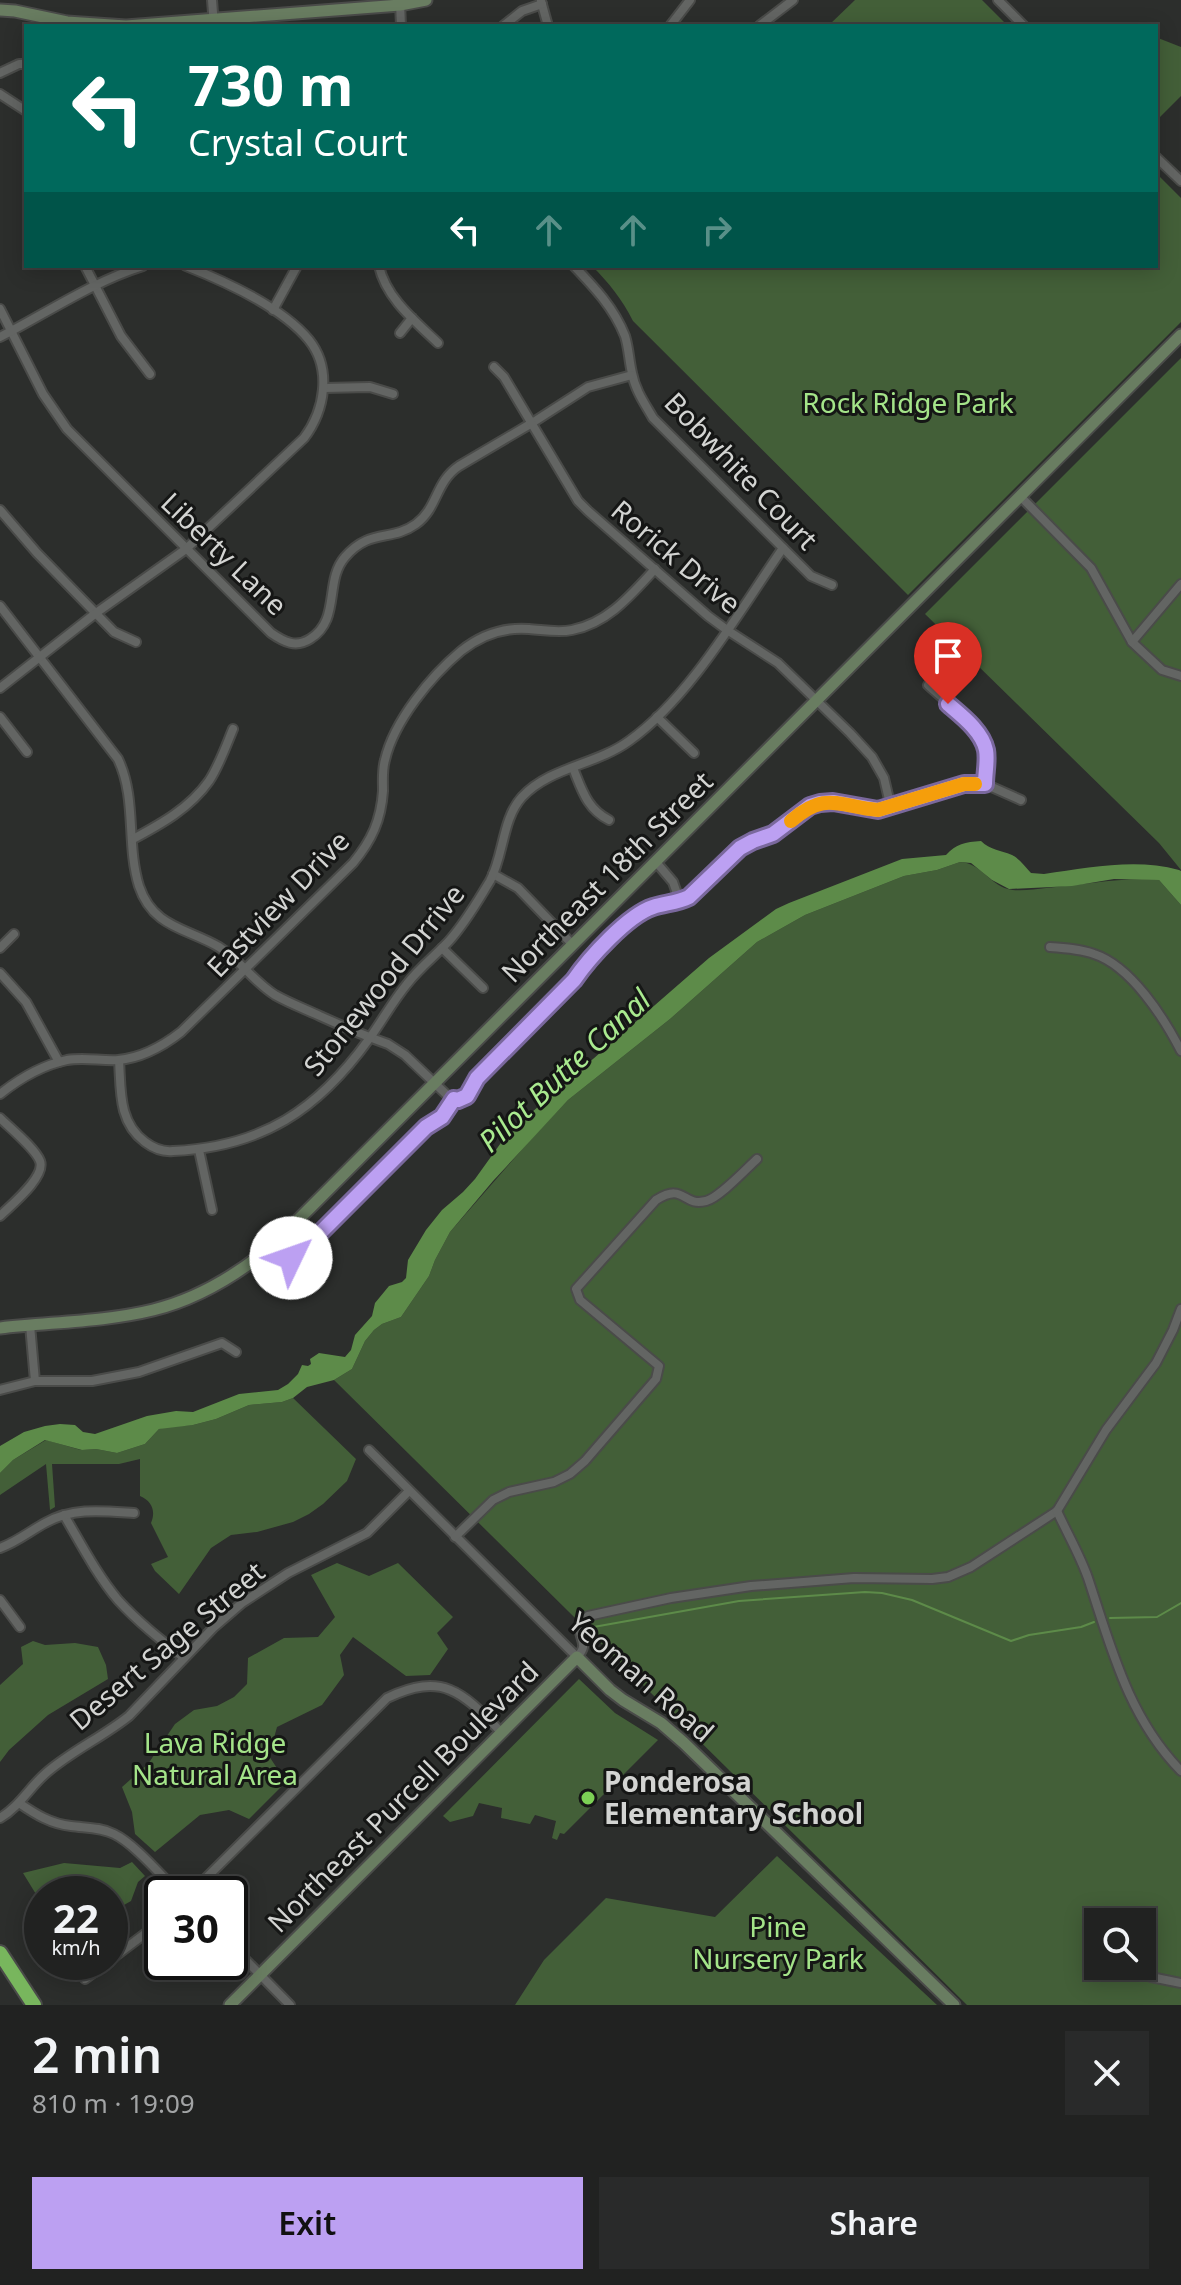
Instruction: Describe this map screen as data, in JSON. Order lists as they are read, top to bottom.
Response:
{
  "streets": {
    "main road": ["Northeast 18th Street", "Yeoman Road", "Northeast Purcell Boulevard"],
    "street": [
      "Bobwhite Court",
      "Liberty Lane",
      "Rorick Drive",
      "Eastview Drive",
      "Stonewood Drrive",
      "Desert Sage Street"
    ]
  },
  "crossings": [
    ["Bobwhite Court", "Liberty Lane"],
    ["Bobwhite Court", "Stonewood Drrive"],
    ["Liberty Lane", "Rorick Drive"],
    ["Rorick Drive", "Northeast 18th Street"],
    ["Rorick Drive", "Eastview Drive"],
    ["Rorick Drive", "Stonewood Drrive"],
    ["Eastview Drive", "Stonewood Drrive"],
    ["Desert Sage Street", "Yeoman Road"],
    ["Yeoman Road", "Northeast Purcell Boulevard"]
  ],
  "water": ["Pilot Butte Canal"],
  "parks": ["Rock Ridge Park", "Lava Ridge Natural Area", "Pine Nursery Park"],
  "places": ["Ponderosa Elementary School"],
  "page": {
    "turn": ["730 m", "Crystal Court"],
    "speed": "22 km/h",
    "limit": "30",
    "heading": ["2 min", "810 m · 19:09"],
    "buttons": ["Exit", "Share"]
  }
}
